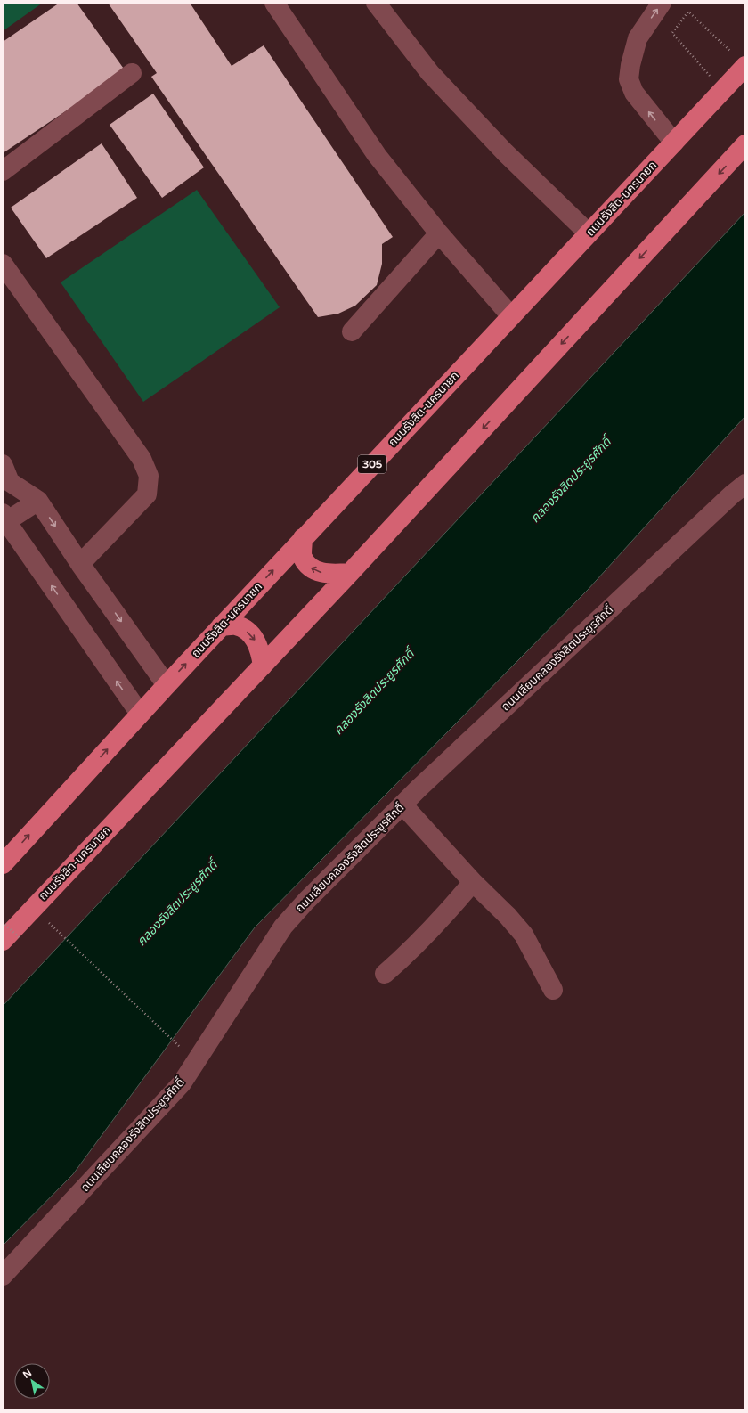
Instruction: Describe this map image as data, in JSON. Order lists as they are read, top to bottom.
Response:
{
  "streets": {
    "main road": ["ถนนรังสิต-นครนายก", "305"],
    "street": ["ถนนเลียบคลองรังสิตประยูรศักดิ์"]
  },
  "water": ["คลองรังสิตประยูรศักดิ์"],
  "north": "top left"
}
